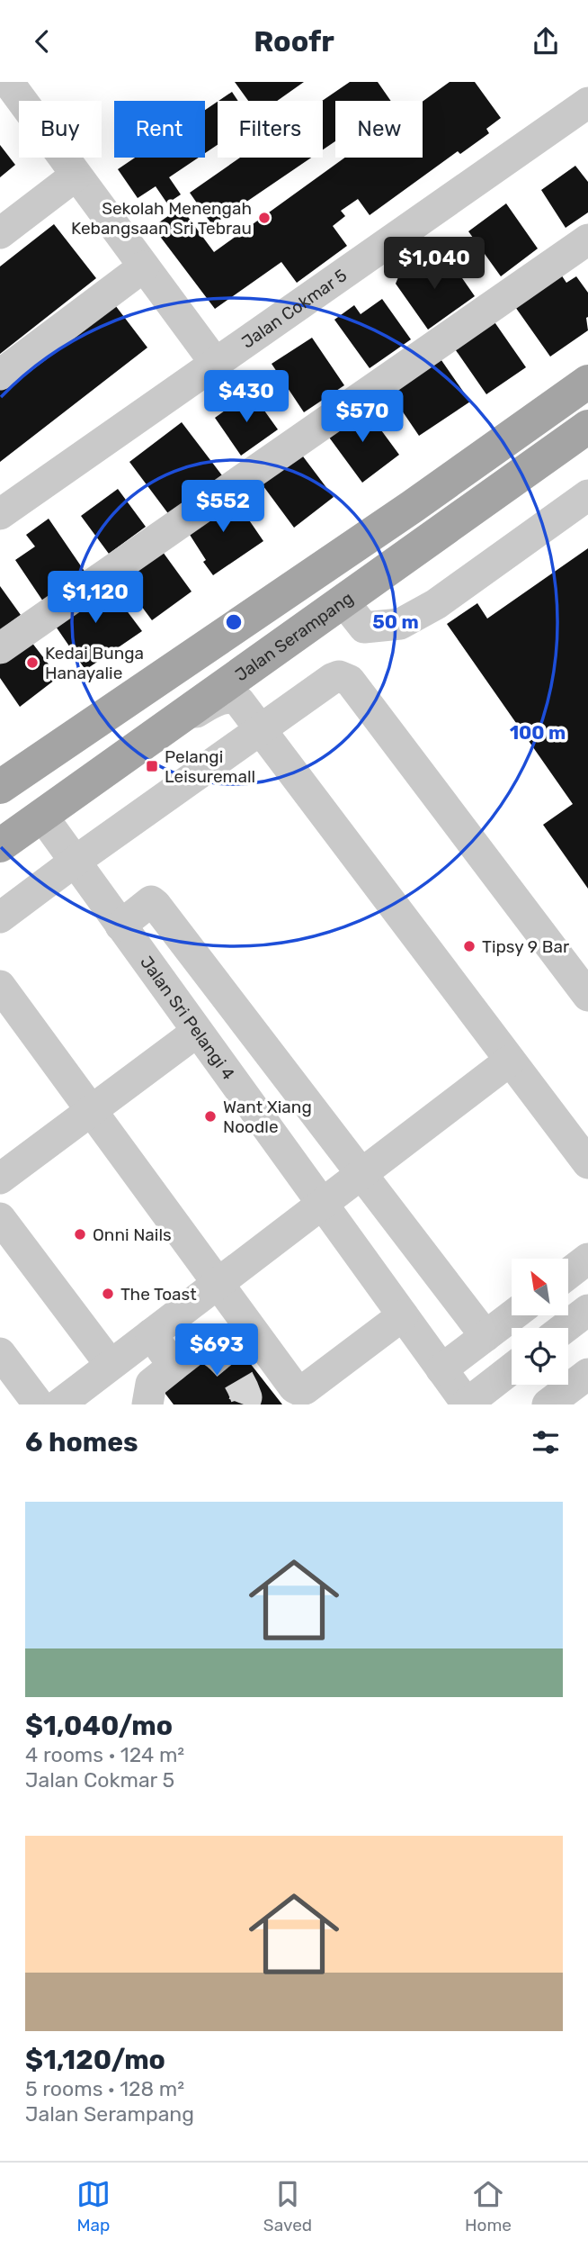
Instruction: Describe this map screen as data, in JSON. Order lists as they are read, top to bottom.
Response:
{
  "streets": {
    "main road": ["Jalan Serampang"],
    "street": ["Jalan Cokmar 5", "Jalan Sri Pelangi 4"]
  },
  "crossings": [
    ["Jalan Serampang", "Jalan Sri Pelangi 4"]
  ],
  "places": {
    "other": [
      "Sekolah Menengah Kebangsaan Sri Tebrau",
      "Kedai Bunga Hanayalie",
      "Tipsy 9 Bar",
      "Want Xiang Noodle",
      "Onni Nails",
      "The Toast"
    ],
    "transit": ["Pelangi Leisuremall"]
  },
  "north": "top left",
  "page": {
    "header": "Roofr",
    "chip": [
      "Buy",
      "Rent",
      "Filters",
      "New"
    ],
    "price": [
      "$1,040",
      "$430",
      "$570",
      "$552",
      "$1,120",
      "$693"
    ],
    "heading": "6 homes",
    "list": [
      {
        "name": "$1,040/mo",
        "note": "4 rooms · 124 m² · Jalan Cokmar 5"
      },
      {
        "name": "$1,120/mo",
        "note": "5 rooms · 128 m² · Jalan Serampang"
      }
    ],
    "tabs": ["Map", "Saved", "Home"]
  },
  "rings": ["50 m", "100 m"]
}
